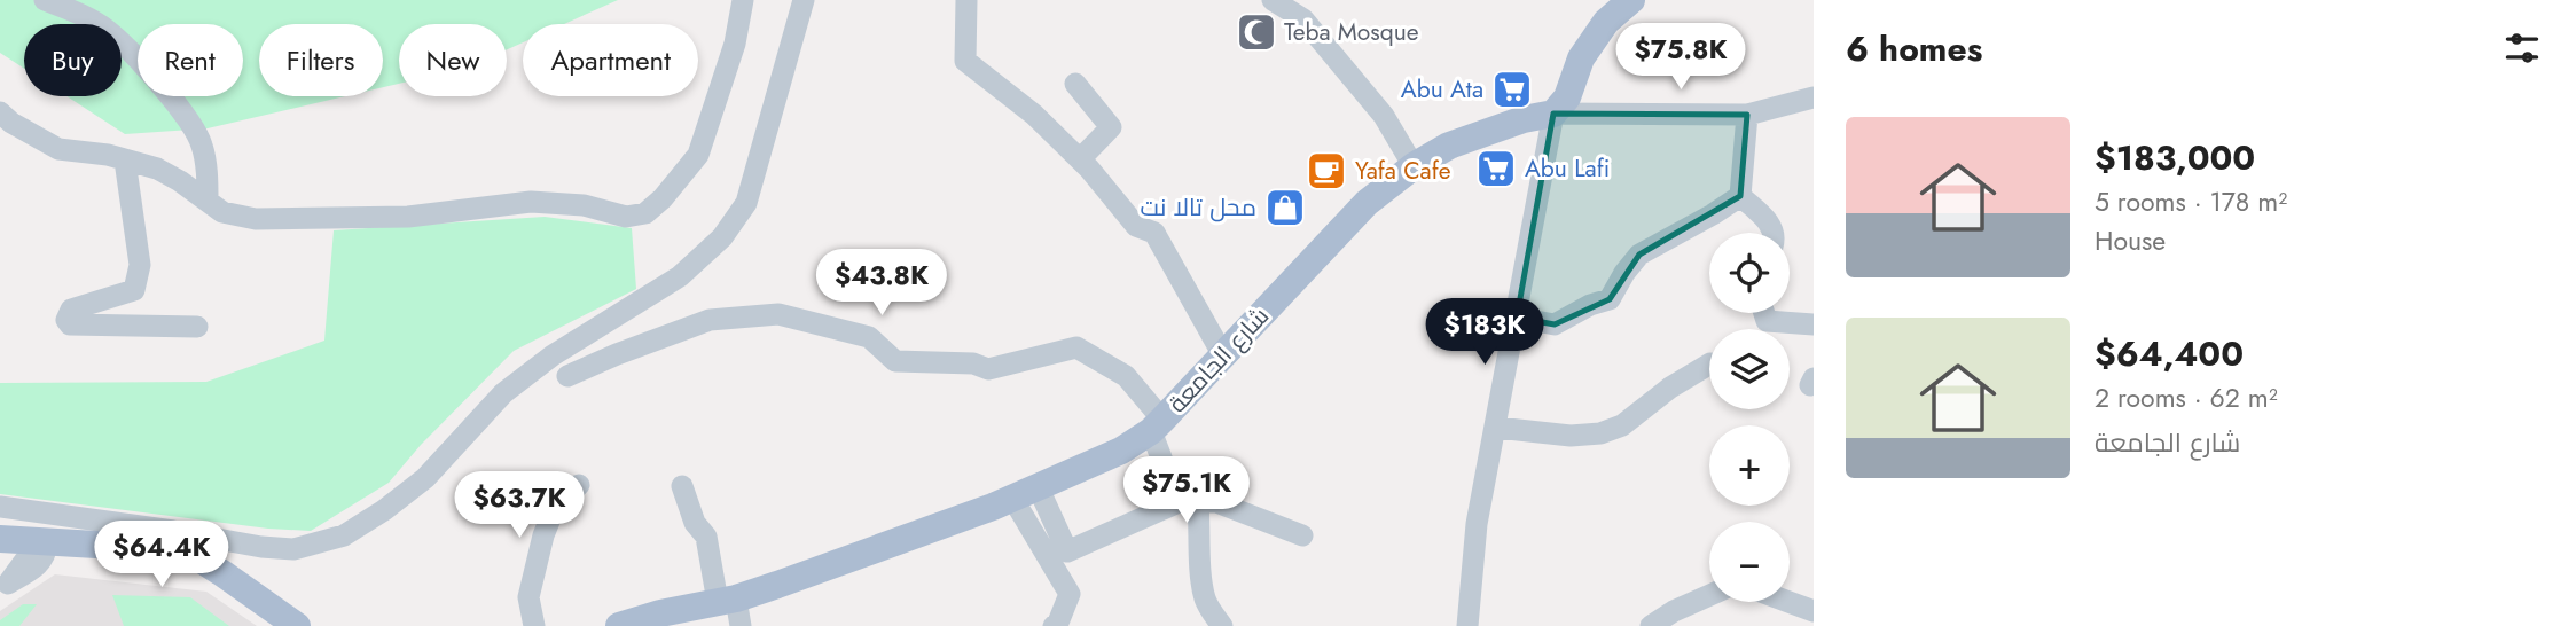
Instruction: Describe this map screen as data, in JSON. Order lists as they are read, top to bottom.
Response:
{
  "streets": {
    "main road": ["شارع الجامعة"]
  },
  "places": {
    "mosque": ["Teba Mosque"],
    "supermarket": ["Abu Ata", "Abu Lafi"],
    "cafe": ["Yafa Cafe"],
    "shop": ["محل تالا نت"]
  },
  "page": {
    "heading": "6 homes",
    "price": [
      "$75.8K",
      "$43.8K",
      "$183K",
      "$75.1K",
      "$63.7K",
      "$64.4K"
    ],
    "chip": [
      "Buy",
      "Rent",
      "Filters",
      "New",
      "Apartment"
    ],
    "list": [
      {
        "name": "$183,000",
        "note": "5 rooms · 178 m² · House"
      },
      {
        "name": "$64,400",
        "note": "2 rooms · 62 m² · شارع الجامعة"
      }
    ],
    "map_buttons": ["+", "−"]
  }
}
